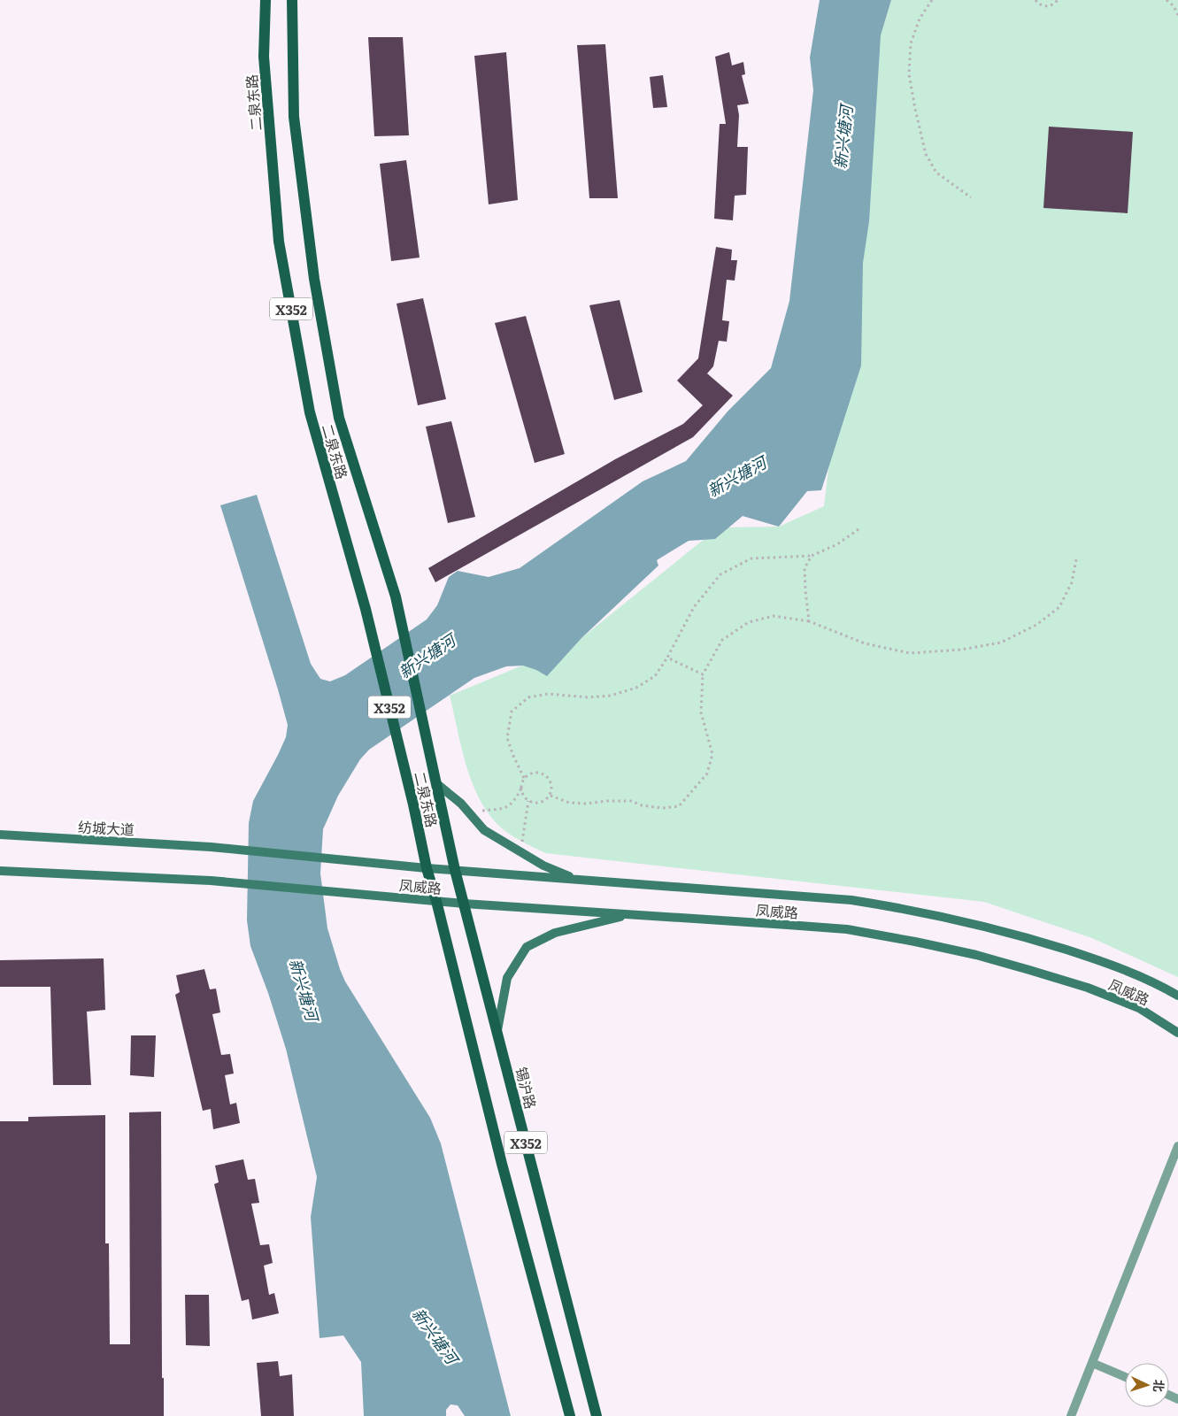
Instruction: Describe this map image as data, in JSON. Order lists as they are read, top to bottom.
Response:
{
  "streets": {
    "main road": [
      "二泉东路",
      "X352",
      "纺城大道",
      "凤威路",
      "锡沪路"
    ]
  },
  "crossings": [
    ["二泉东路", "X352"],
    ["二泉东路", "凤威路"],
    ["二泉东路", "锡沪路"],
    ["X352", "凤威路"],
    ["纺城大道", "凤威路"],
    ["凤威路", "锡沪路"]
  ],
  "water": ["新兴塘河"],
  "north": "right"
}
